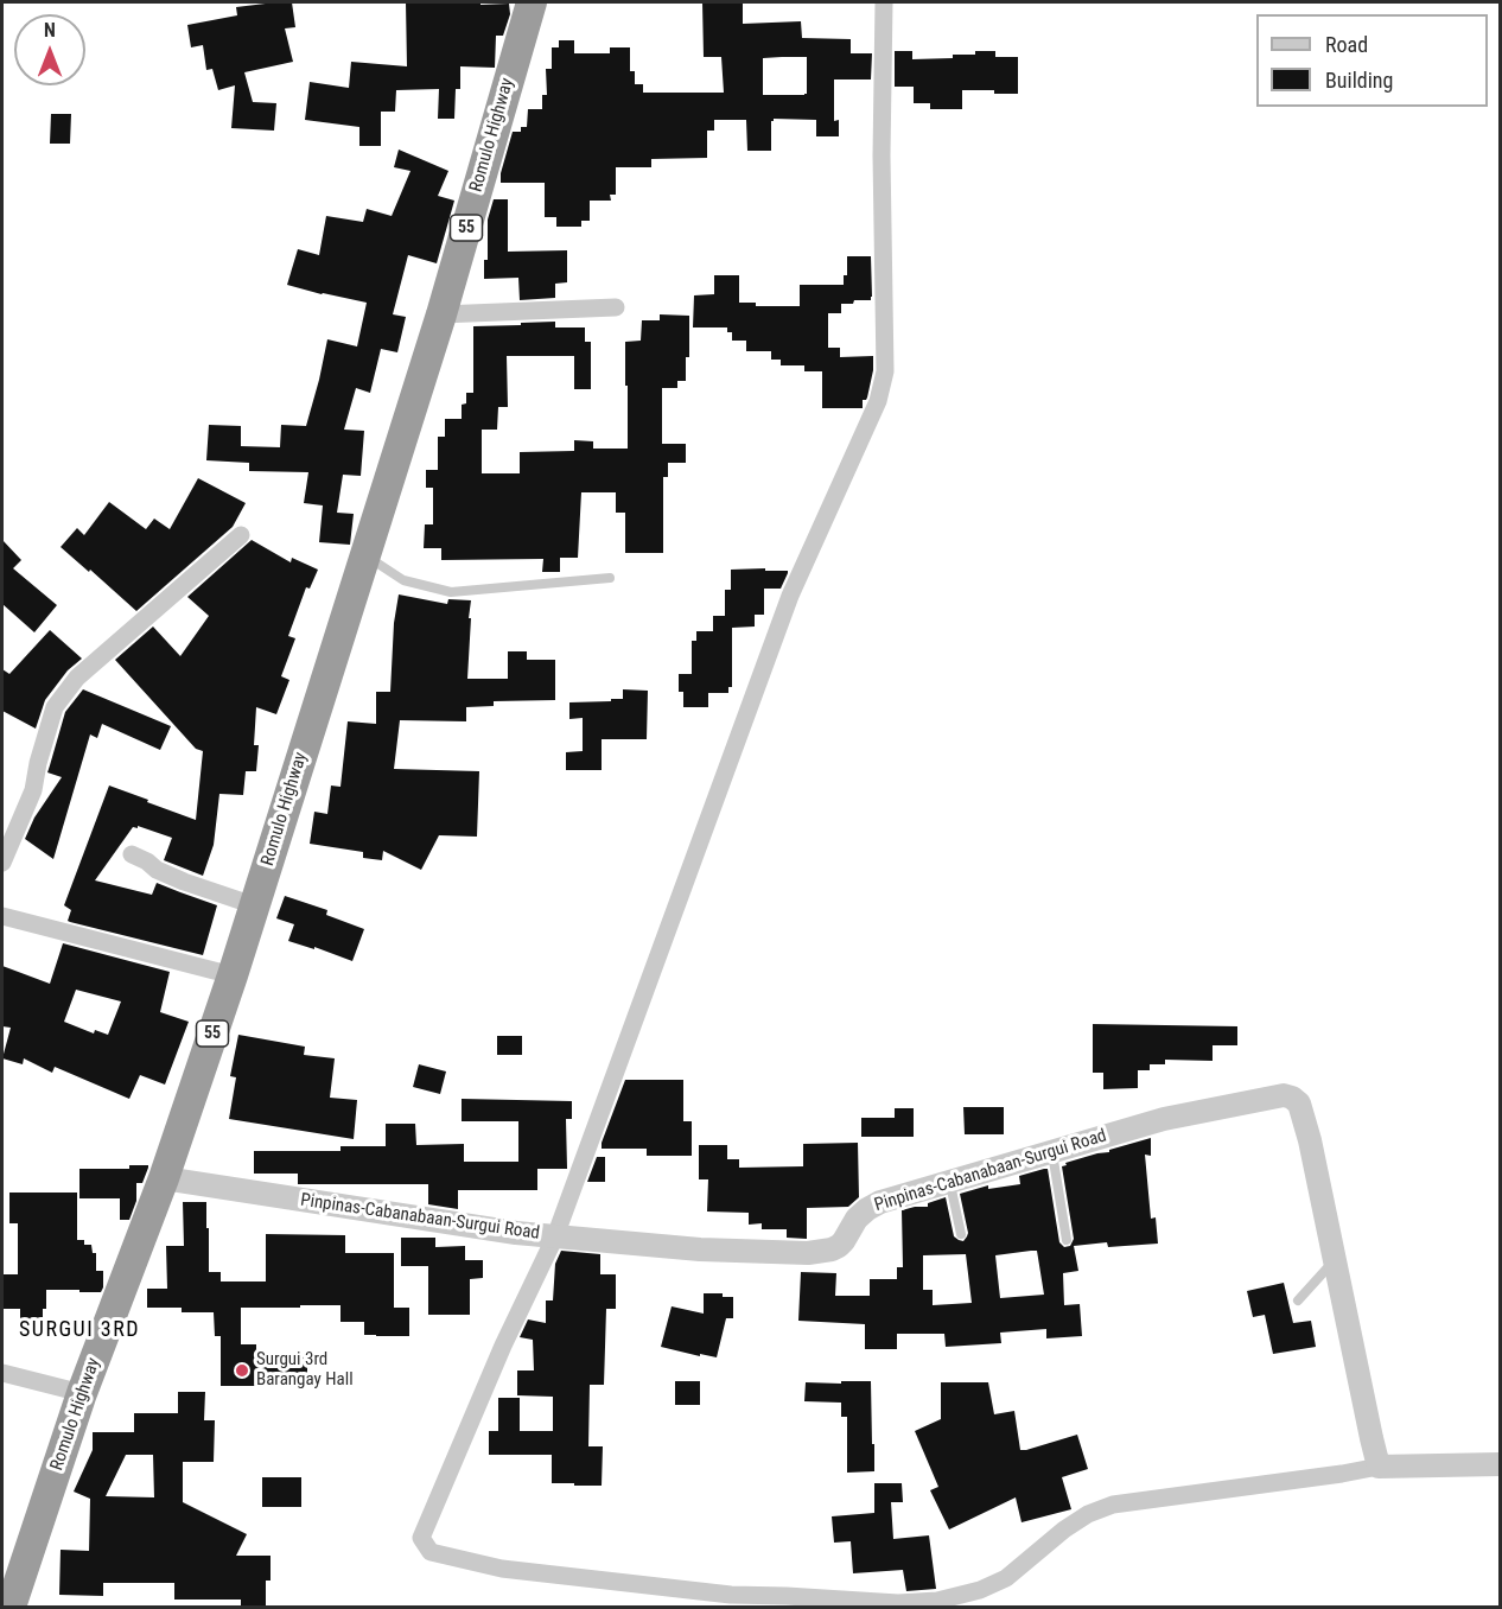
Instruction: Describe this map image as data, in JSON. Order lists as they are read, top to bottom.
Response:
{
  "streets": {
    "highway": ["Romulo Highway", "55"],
    "street": ["Pinpinas-Cabanabaan-Surgui Road"]
  },
  "crossings": [
    ["Romulo Highway", "Pinpinas-Cabanabaan-Surgui Road"]
  ],
  "districts": ["SURGUI 3RD"],
  "places": ["Surgui 3rd Barangay Hall"],
  "legend": ["Road", "Building"],
  "north": "top"
}
